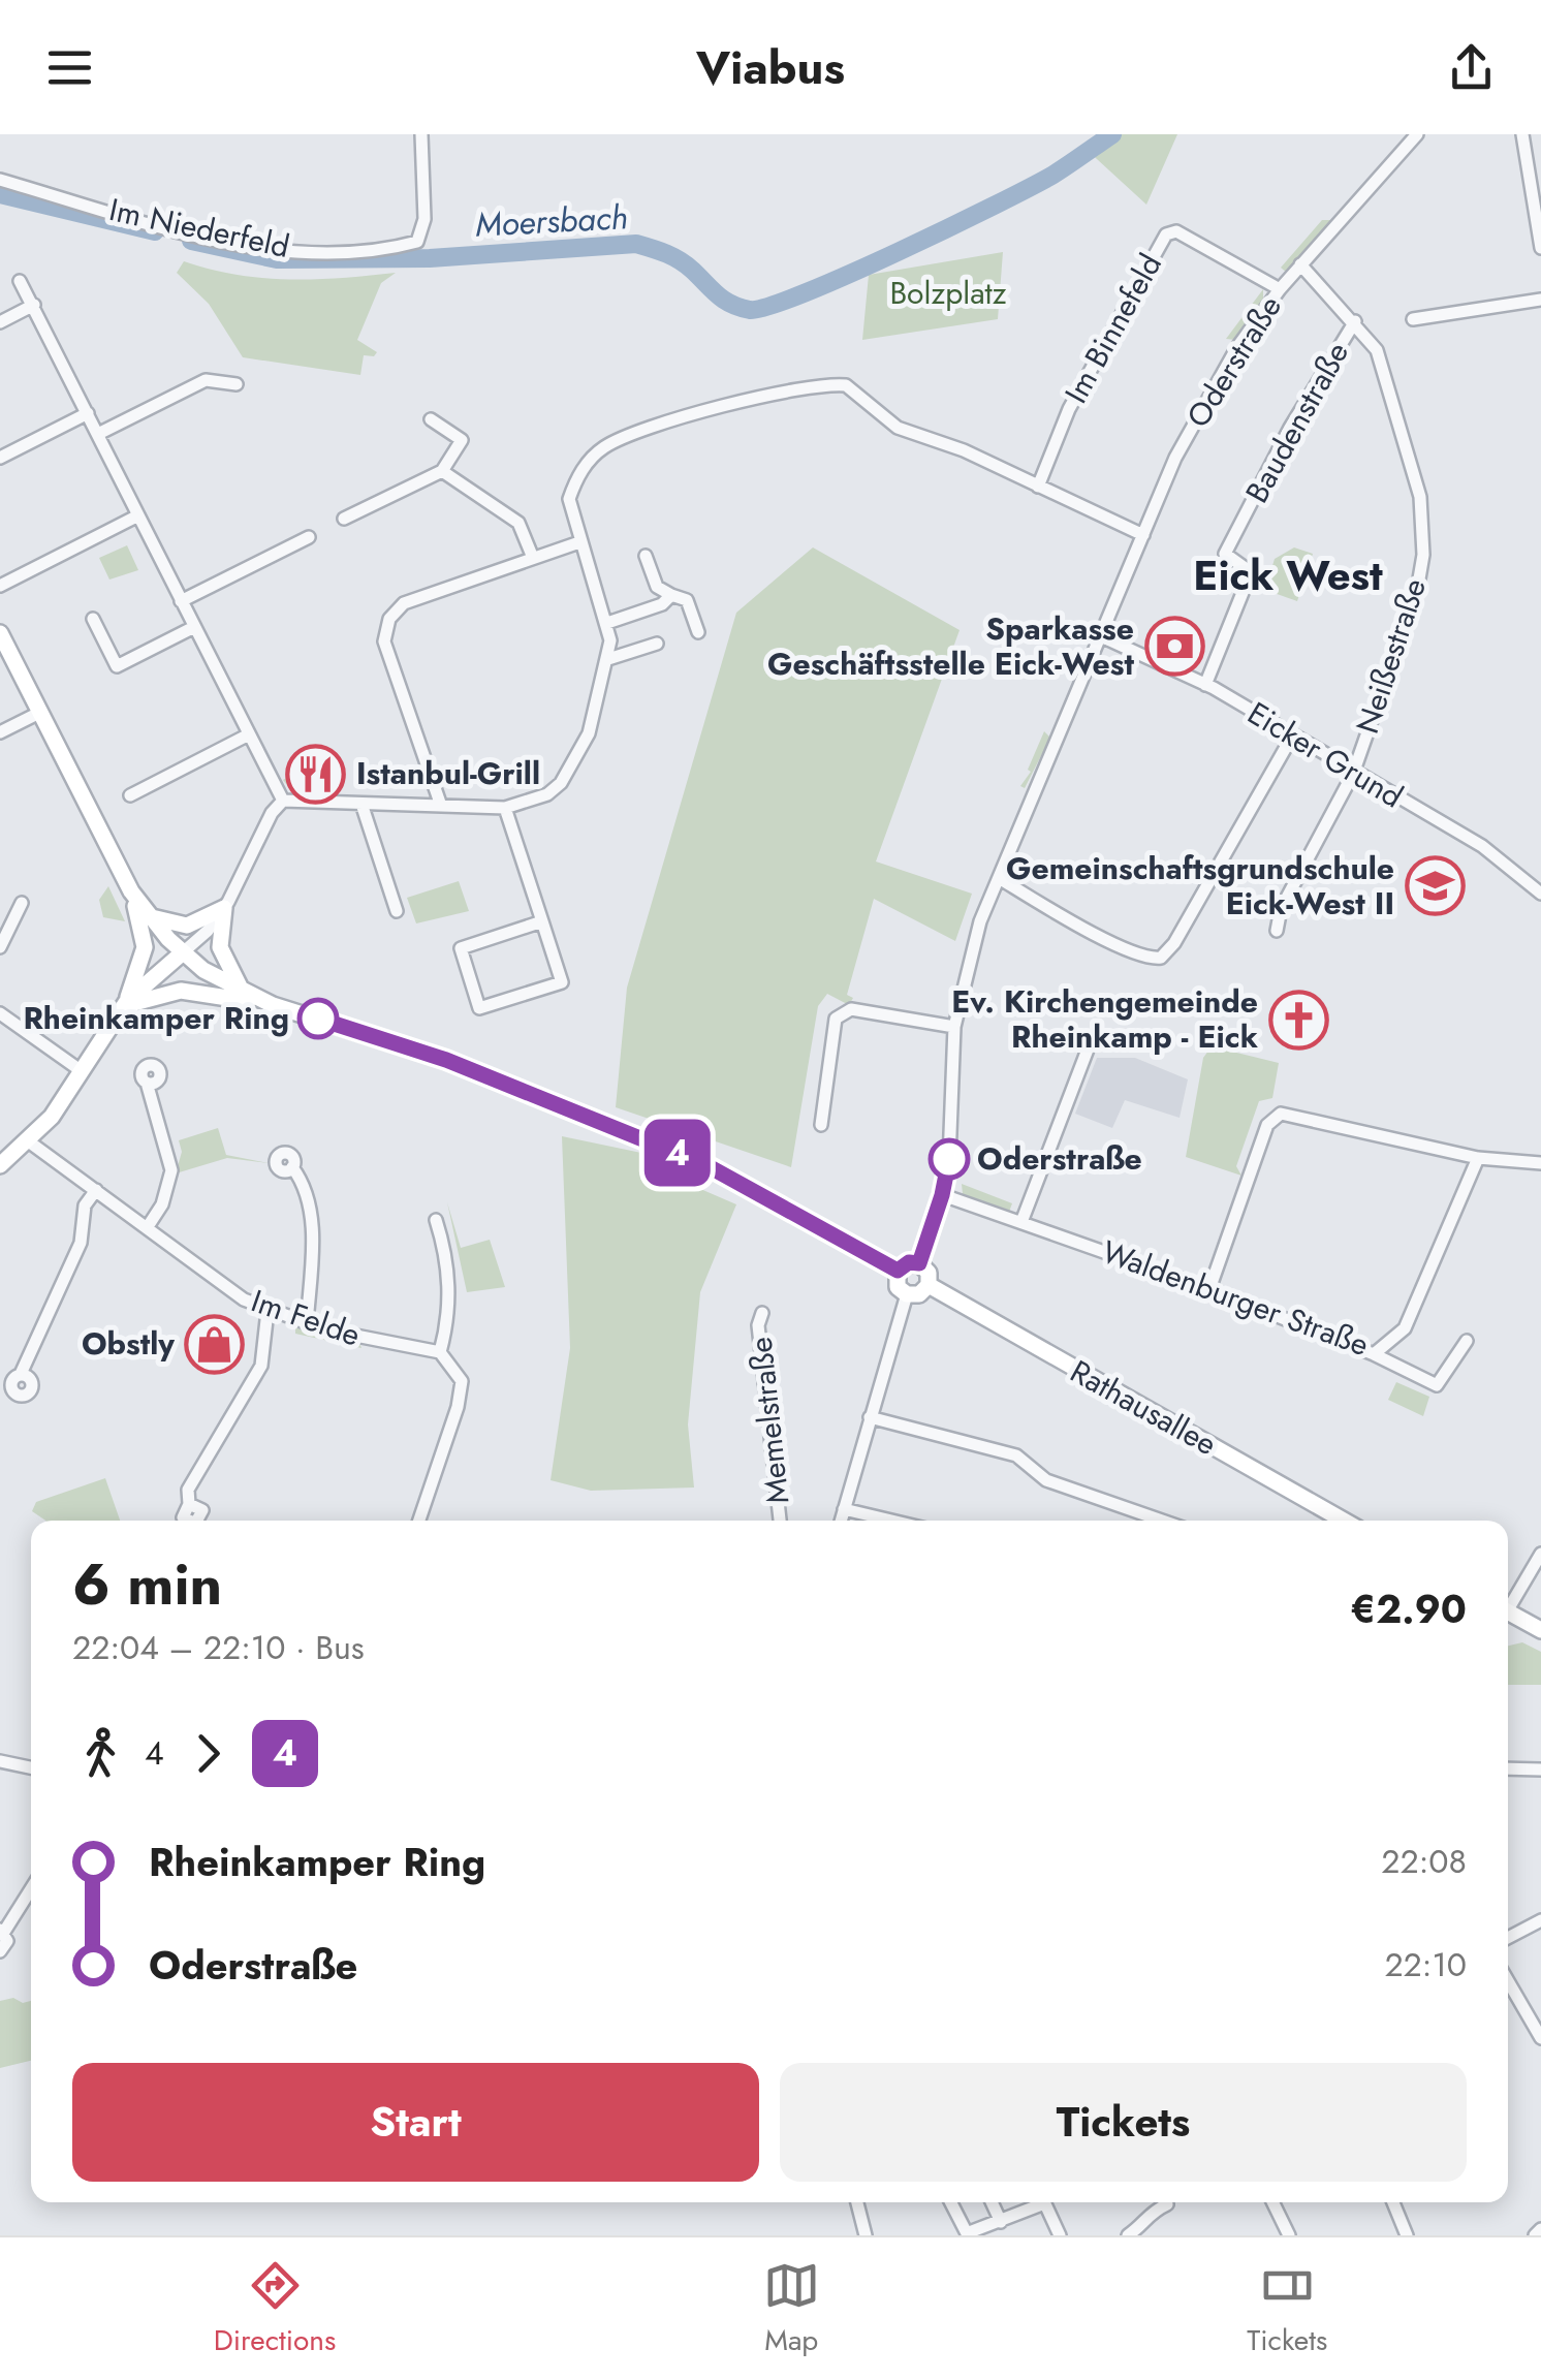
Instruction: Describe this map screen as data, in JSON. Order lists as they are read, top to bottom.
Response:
{
  "streets": {
    "street": [
      "Im Niederfeld",
      "Im Binnefeld",
      "Oderstraße",
      "Baudenstraße",
      "Neißestraße",
      "Eicker Grund",
      "Waldenburger Straße",
      "Im Felde",
      "Rathausallee",
      "Memelstraße"
    ]
  },
  "crossings": [
    ["Im Binnefeld", "Oderstraße"],
    ["Oderstraße", "Neißestraße"],
    ["Oderstraße", "Eicker Grund"],
    ["Oderstraße", "Waldenburger Straße"],
    ["Oderstraße", "Rathausallee"],
    ["Baudenstraße", "Neißestraße"],
    ["Baudenstraße", "Eicker Grund"],
    ["Neißestraße", "Eicker Grund"]
  ],
  "districts": ["Eick West"],
  "water": ["Moersbach"],
  "parks": ["Bolzplatz"],
  "places": {
    "bank": ["Sparkasse Geschäftsstelle Eick-West"],
    "restaurant": ["Istanbul-Grill"],
    "school or university": ["Gemeinschaftsgrundschule Eick-West II"],
    "other": ["Rheinkamper Ring", "Oderstraße"],
    "church": ["Ev. Kirchengemeinde Rheinkamp - Eick"],
    "shop": ["Obstly"]
  },
  "lines": ["bus line 4"],
  "page": {
    "header": "Viabus",
    "on_map": "4",
    "heading": ["6 min", "22:04 – 22:10 · Bus", "€2.90"],
    "legs": ["4", "4"],
    "list": [
      {
        "name": "Rheinkamper Ring",
        "value": "22:08"
      },
      {
        "name": "Oderstraße",
        "value": "22:10"
      }
    ],
    "buttons": ["Start", "Tickets"],
    "tabs": ["Directions", "Map", "Tickets"]
  }
}
